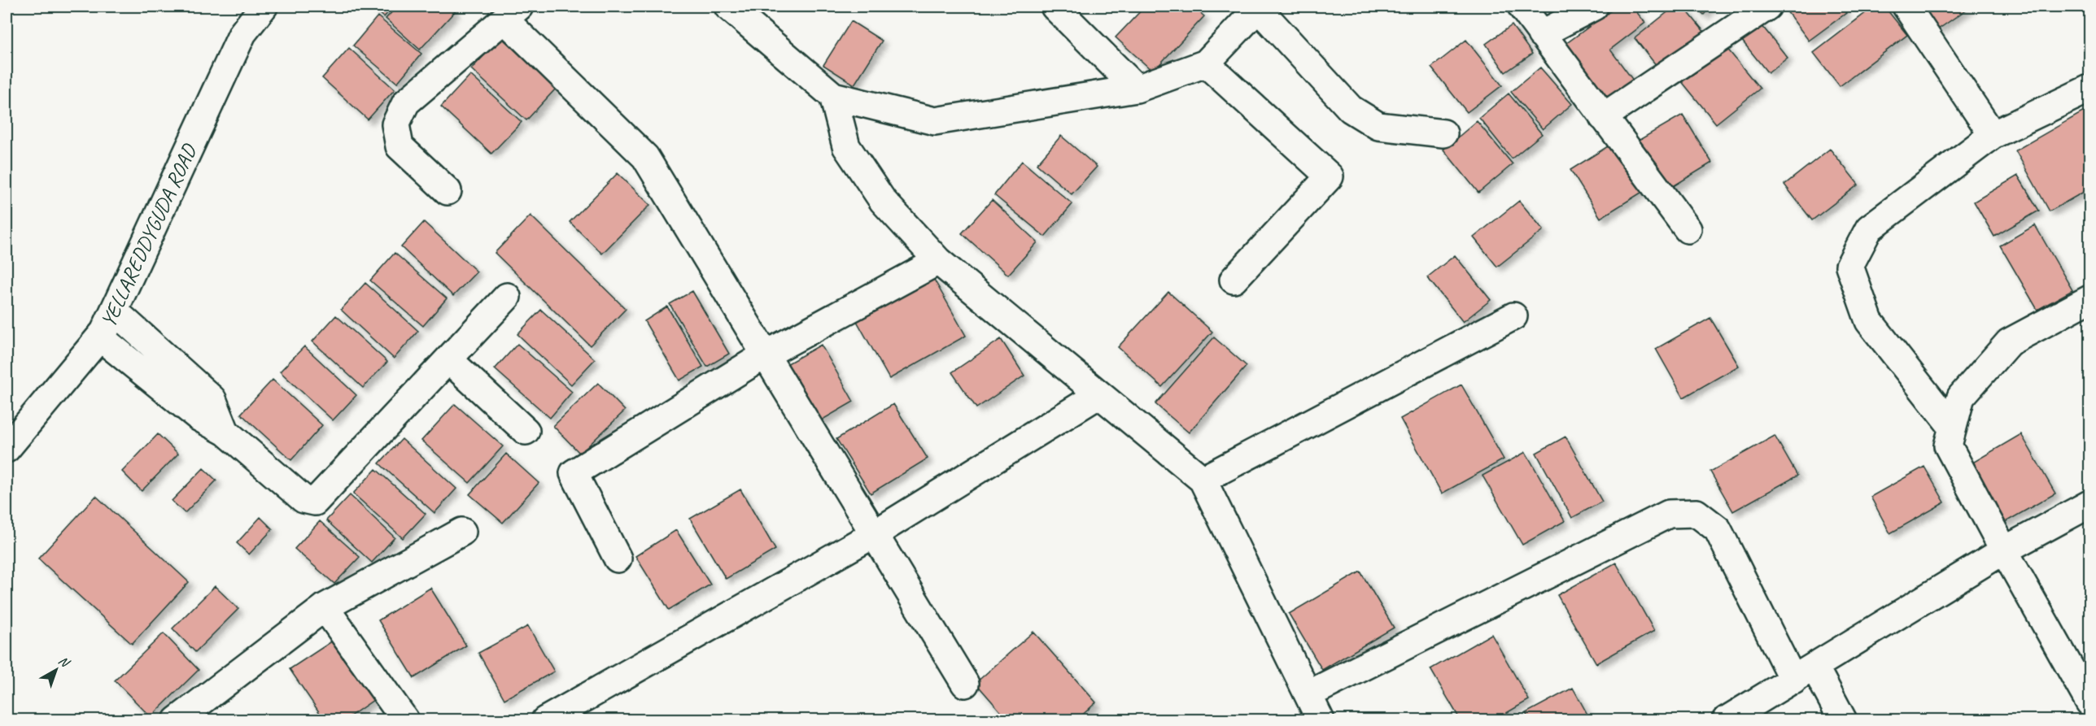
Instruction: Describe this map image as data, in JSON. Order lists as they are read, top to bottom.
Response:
{
  "streets": {
    "street": ["YELLAREDDYGUDA ROAD"]
  },
  "north": "top right"
}
